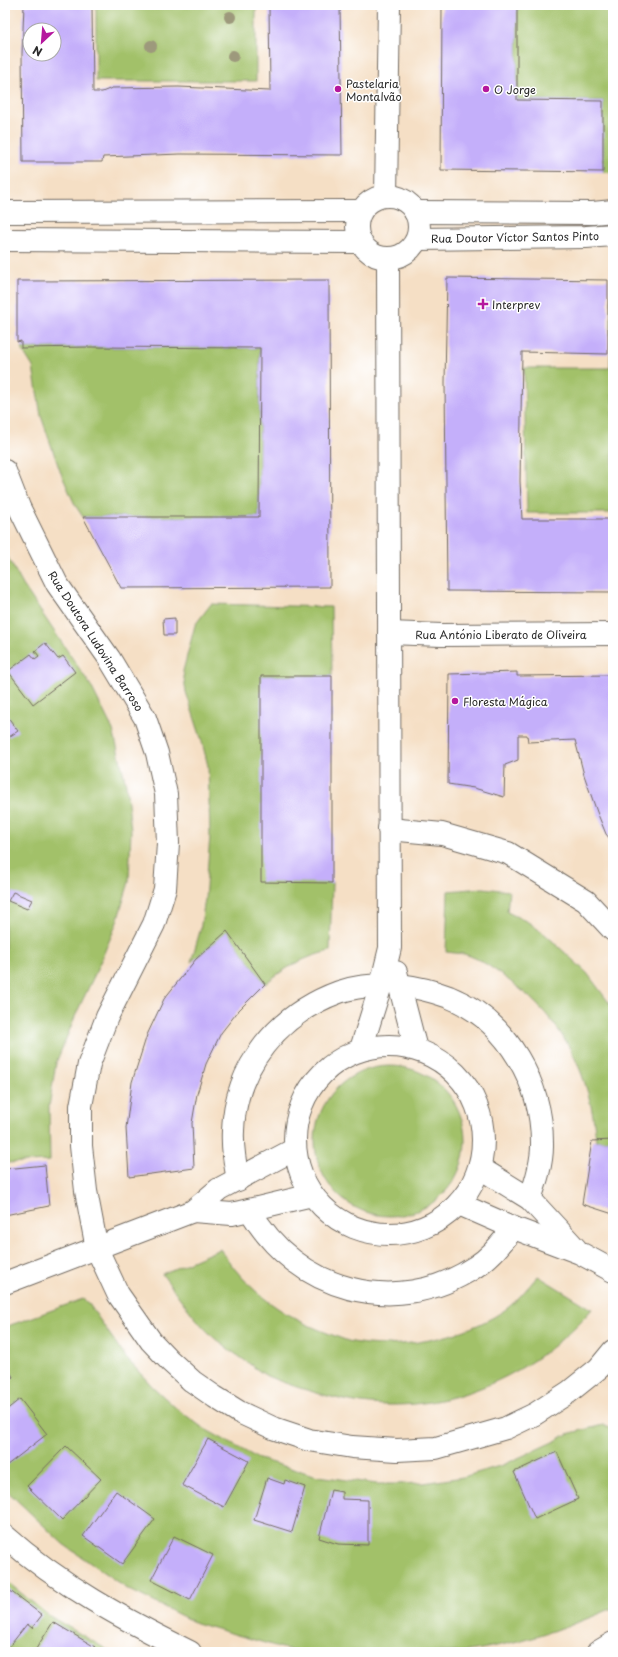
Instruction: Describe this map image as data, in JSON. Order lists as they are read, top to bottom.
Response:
{
  "streets": {
    "street": ["Rua Doutor Víctor Santos Pinto", "Rua António Liberato de Oliveira", "Rua Doutora Ludovina Barroso"]
  },
  "places": {
    "other": ["Pastelaria Montalvão", "O Jorge", "Floresta Mágica"],
    "health": ["Interprev"]
  },
  "north": "bottom left"
}
